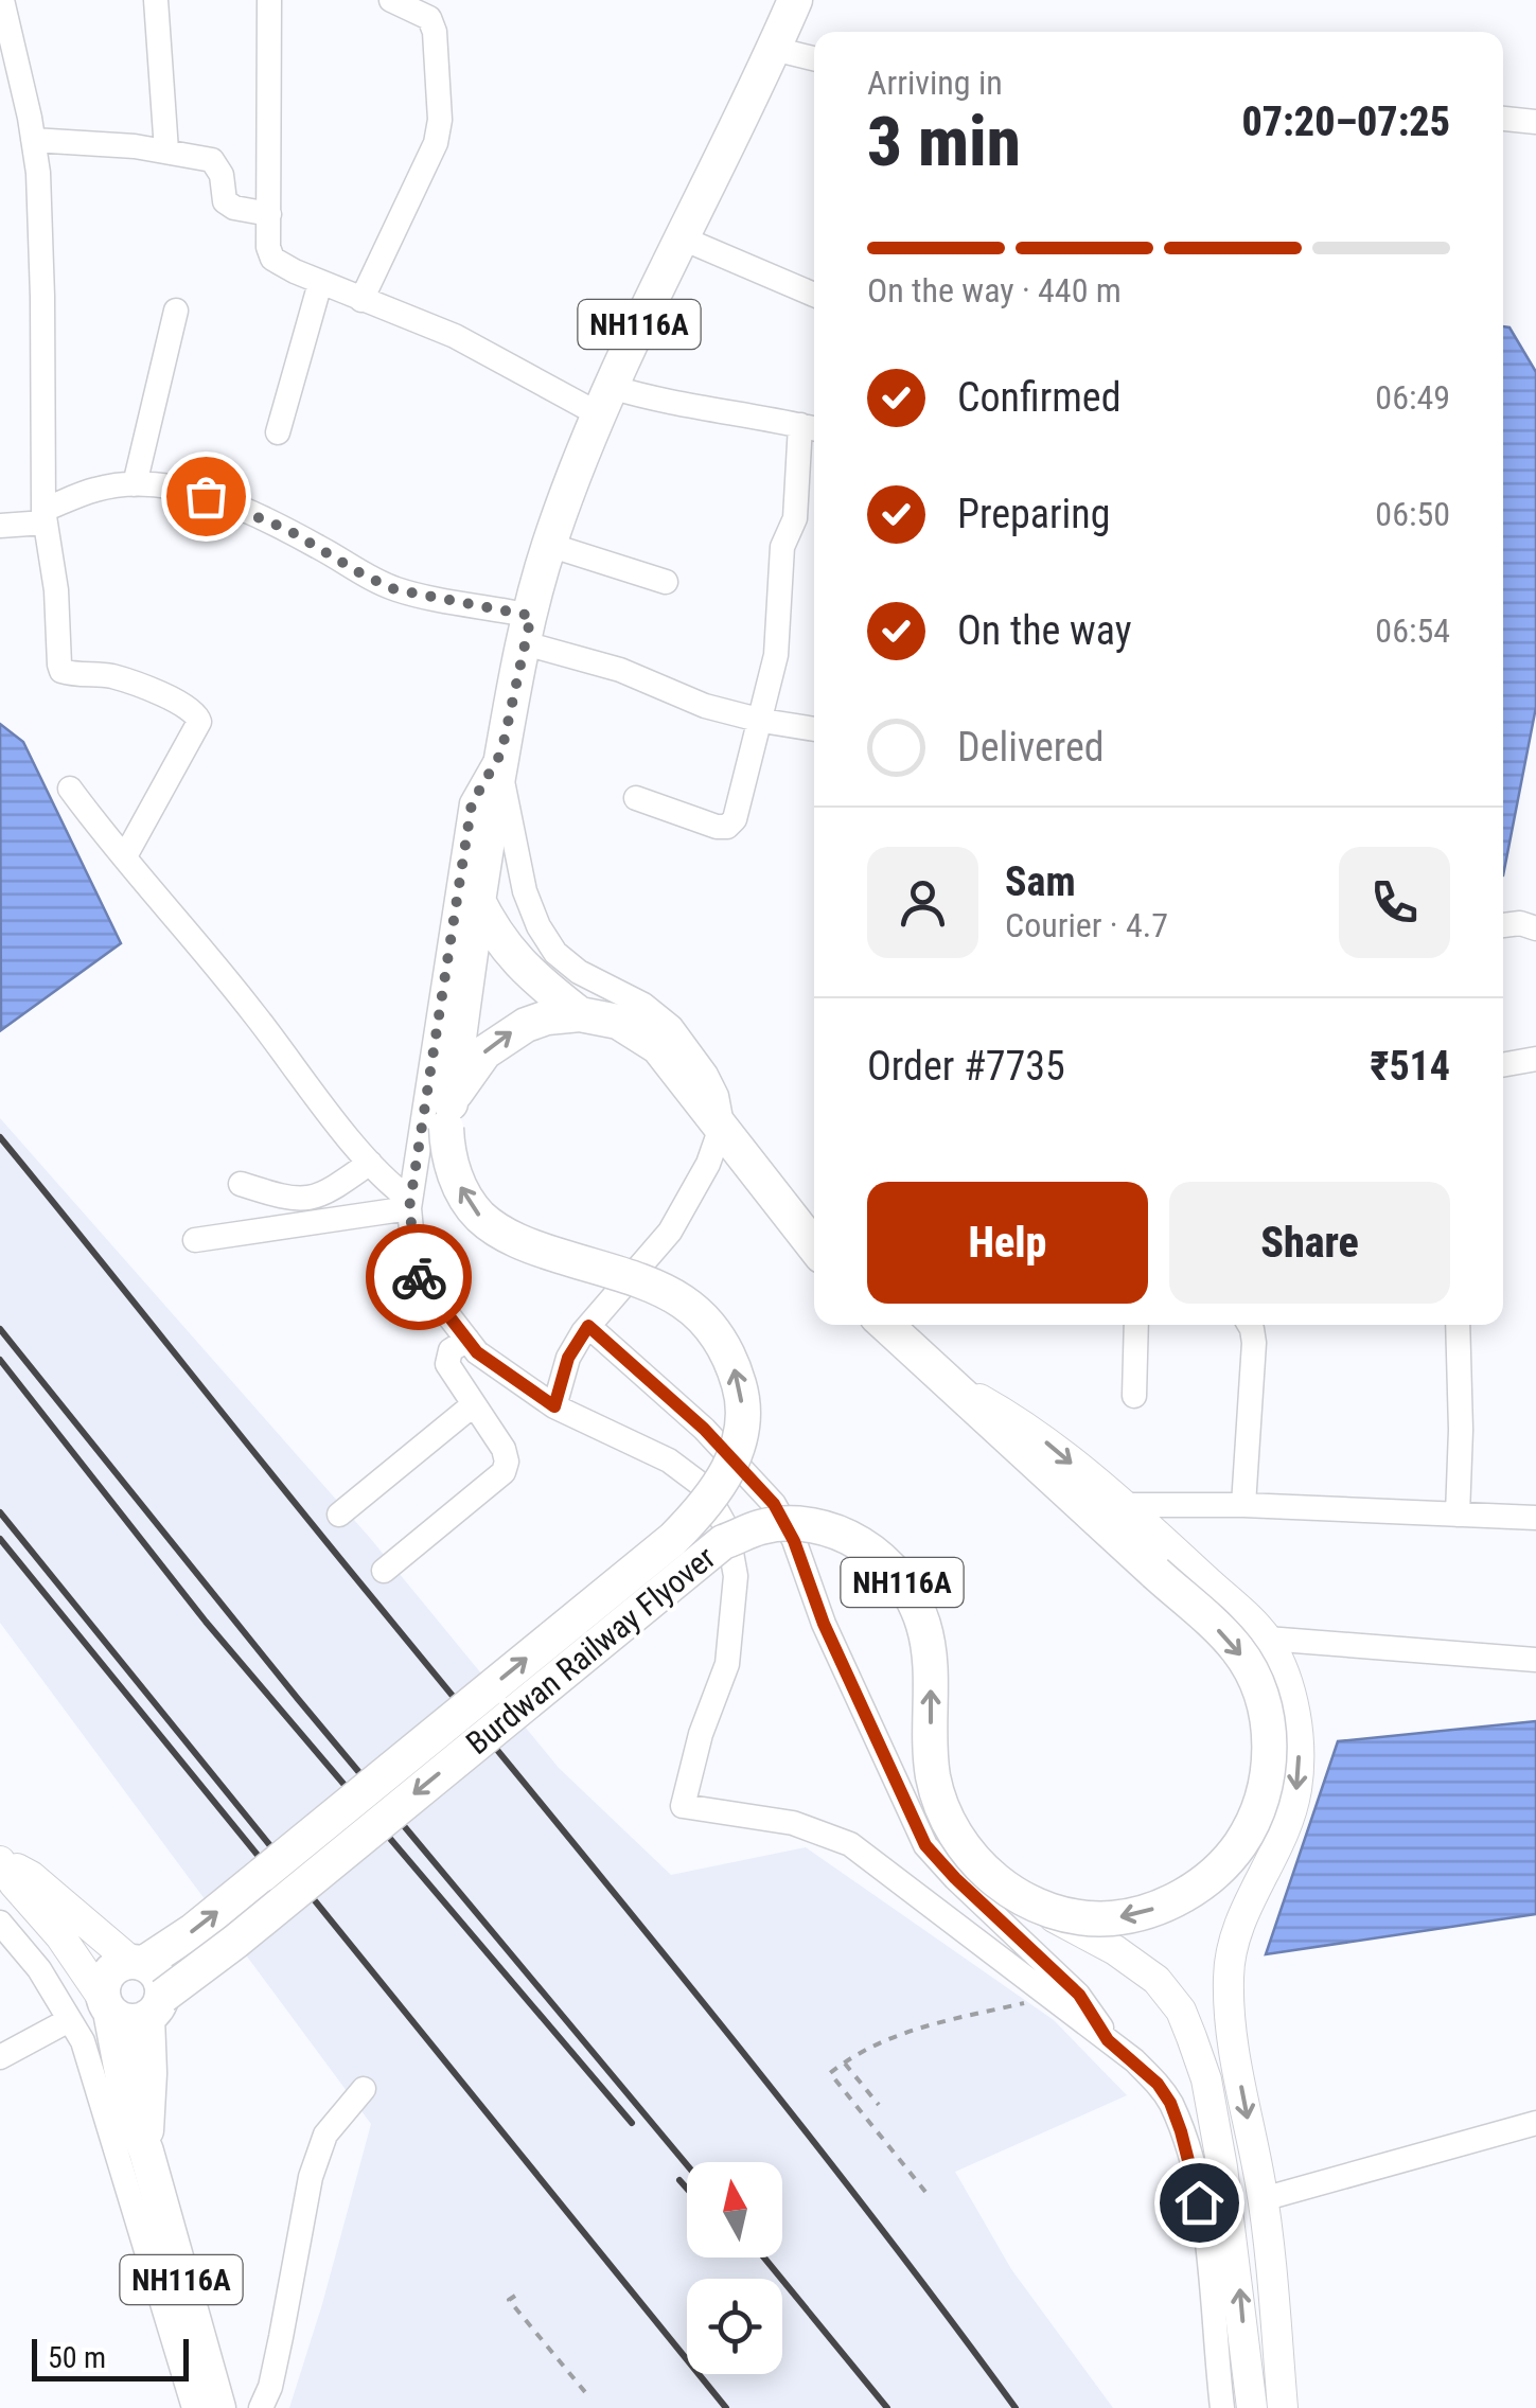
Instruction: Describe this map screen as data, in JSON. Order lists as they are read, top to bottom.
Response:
{
  "streets": {
    "highway": ["NH116A", "Burdwan Railway Flyover"]
  },
  "crossings": [
    ["NH116A", "Burdwan Railway Flyover"]
  ],
  "scale_bar": "50 m",
  "north": "top",
  "page": {
    "heading": ["3 min", "Arriving in", "07:20–07:25"],
    "panel": [
      "Sam",
      "Courier · 4.7",
      "Order #7735",
      "₹514"
    ],
    "bar": "On the way · 440 m",
    "list": [
      ["Confirmed", "06:49"],
      ["Preparing", "06:50"],
      ["On the way", "06:54"],
      "Delivered"
    ],
    "buttons": ["Help", "Share"],
    "scale": "50 m"
  }
}
